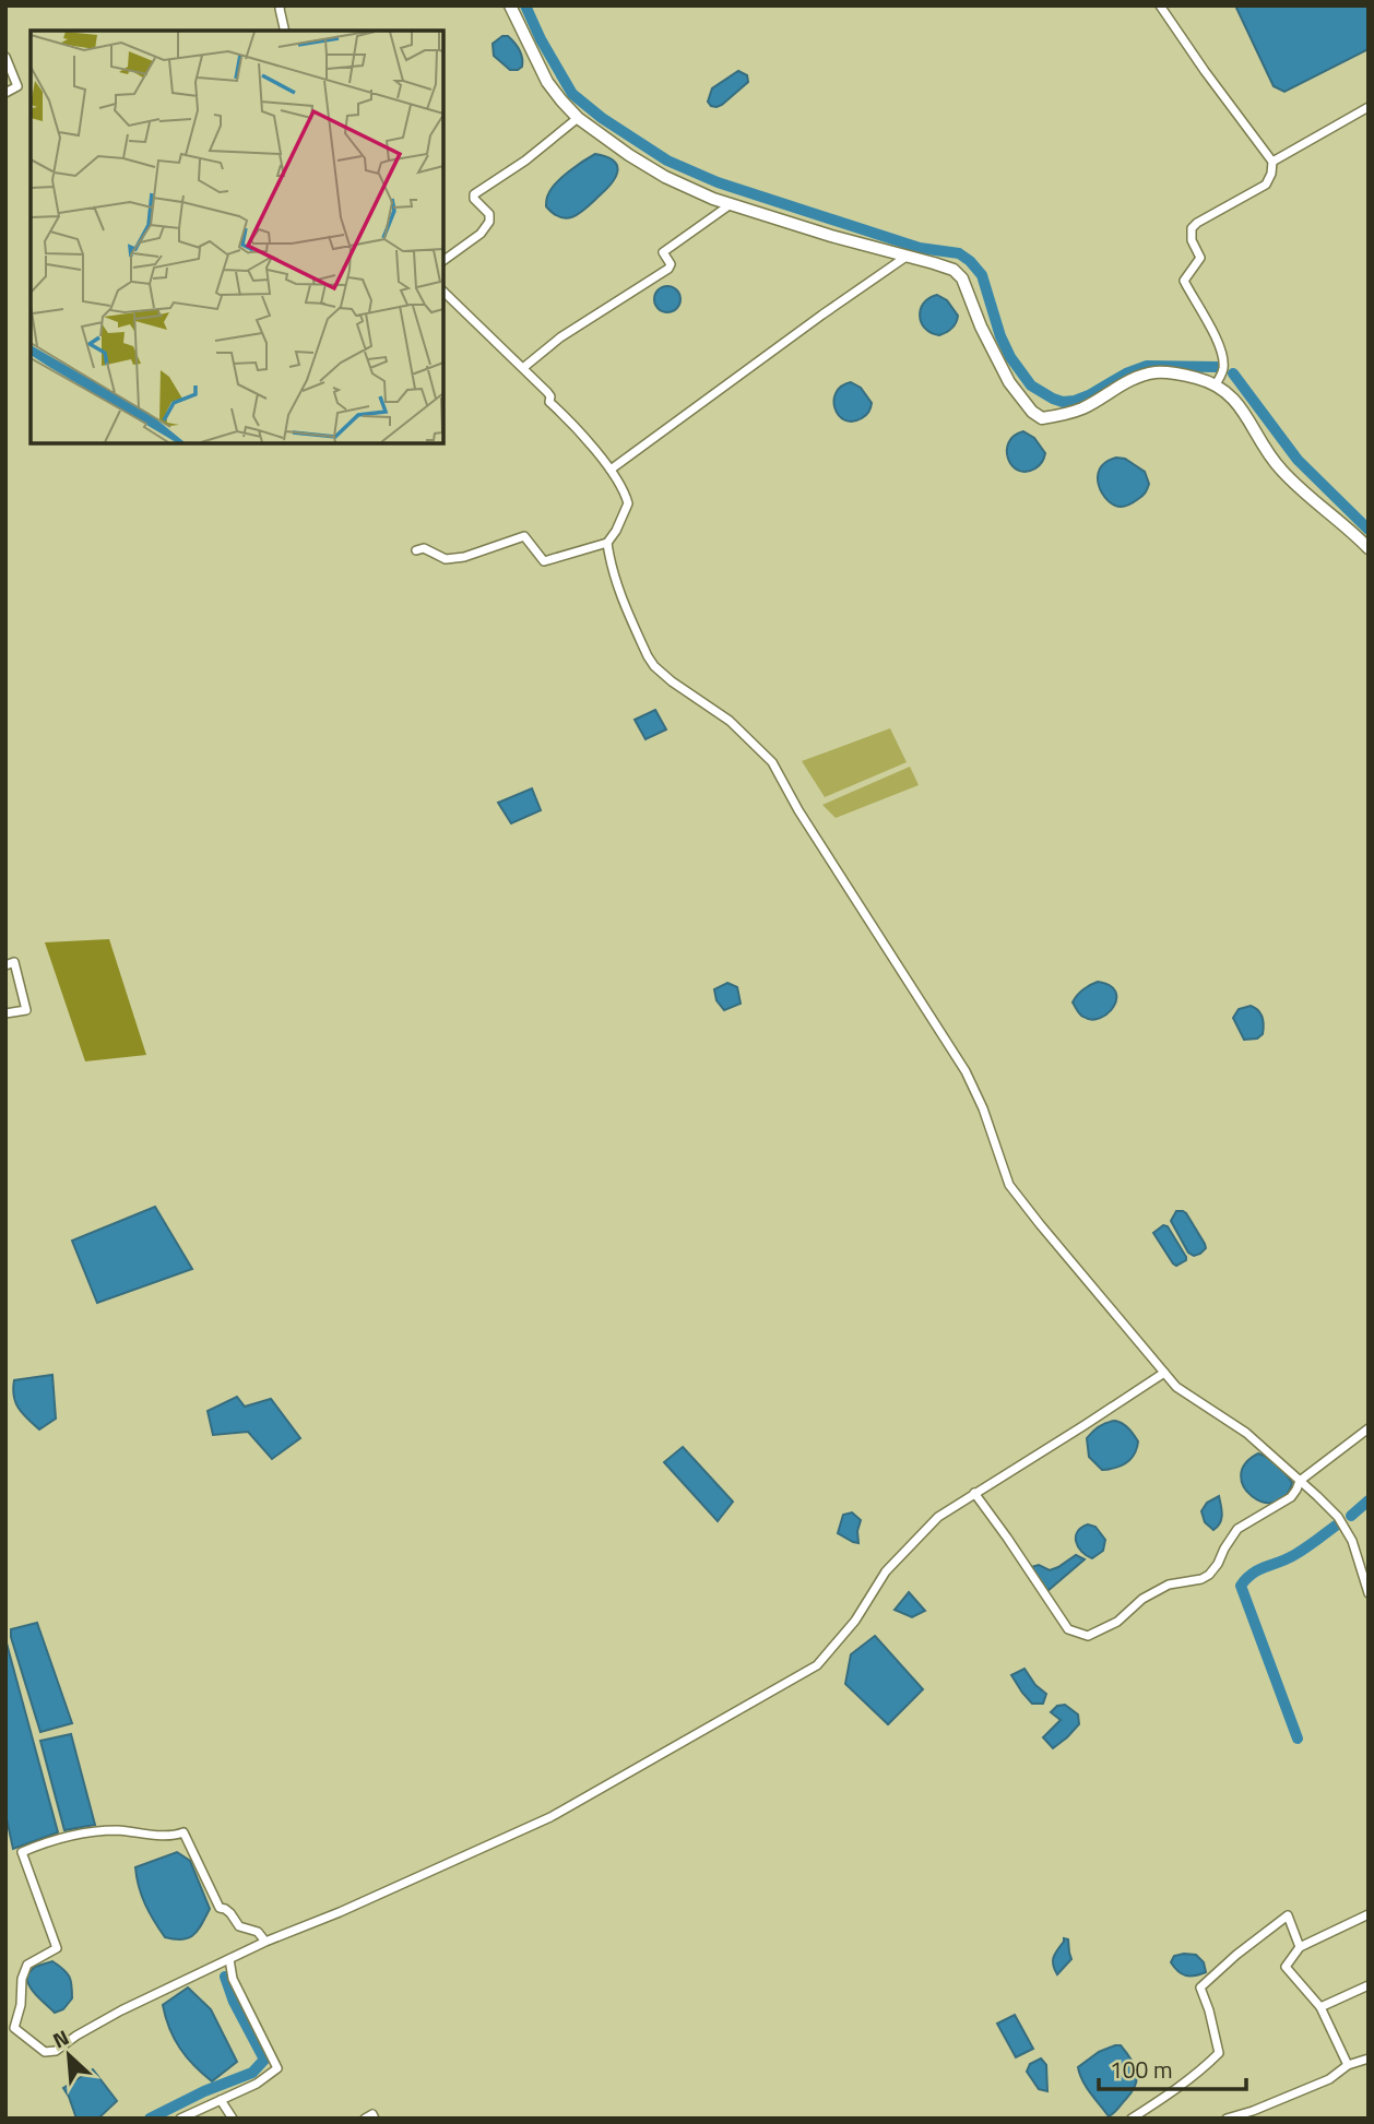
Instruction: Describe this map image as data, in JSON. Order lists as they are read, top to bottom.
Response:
{
  "scale_bar": "100 m",
  "north": "top left"
}
